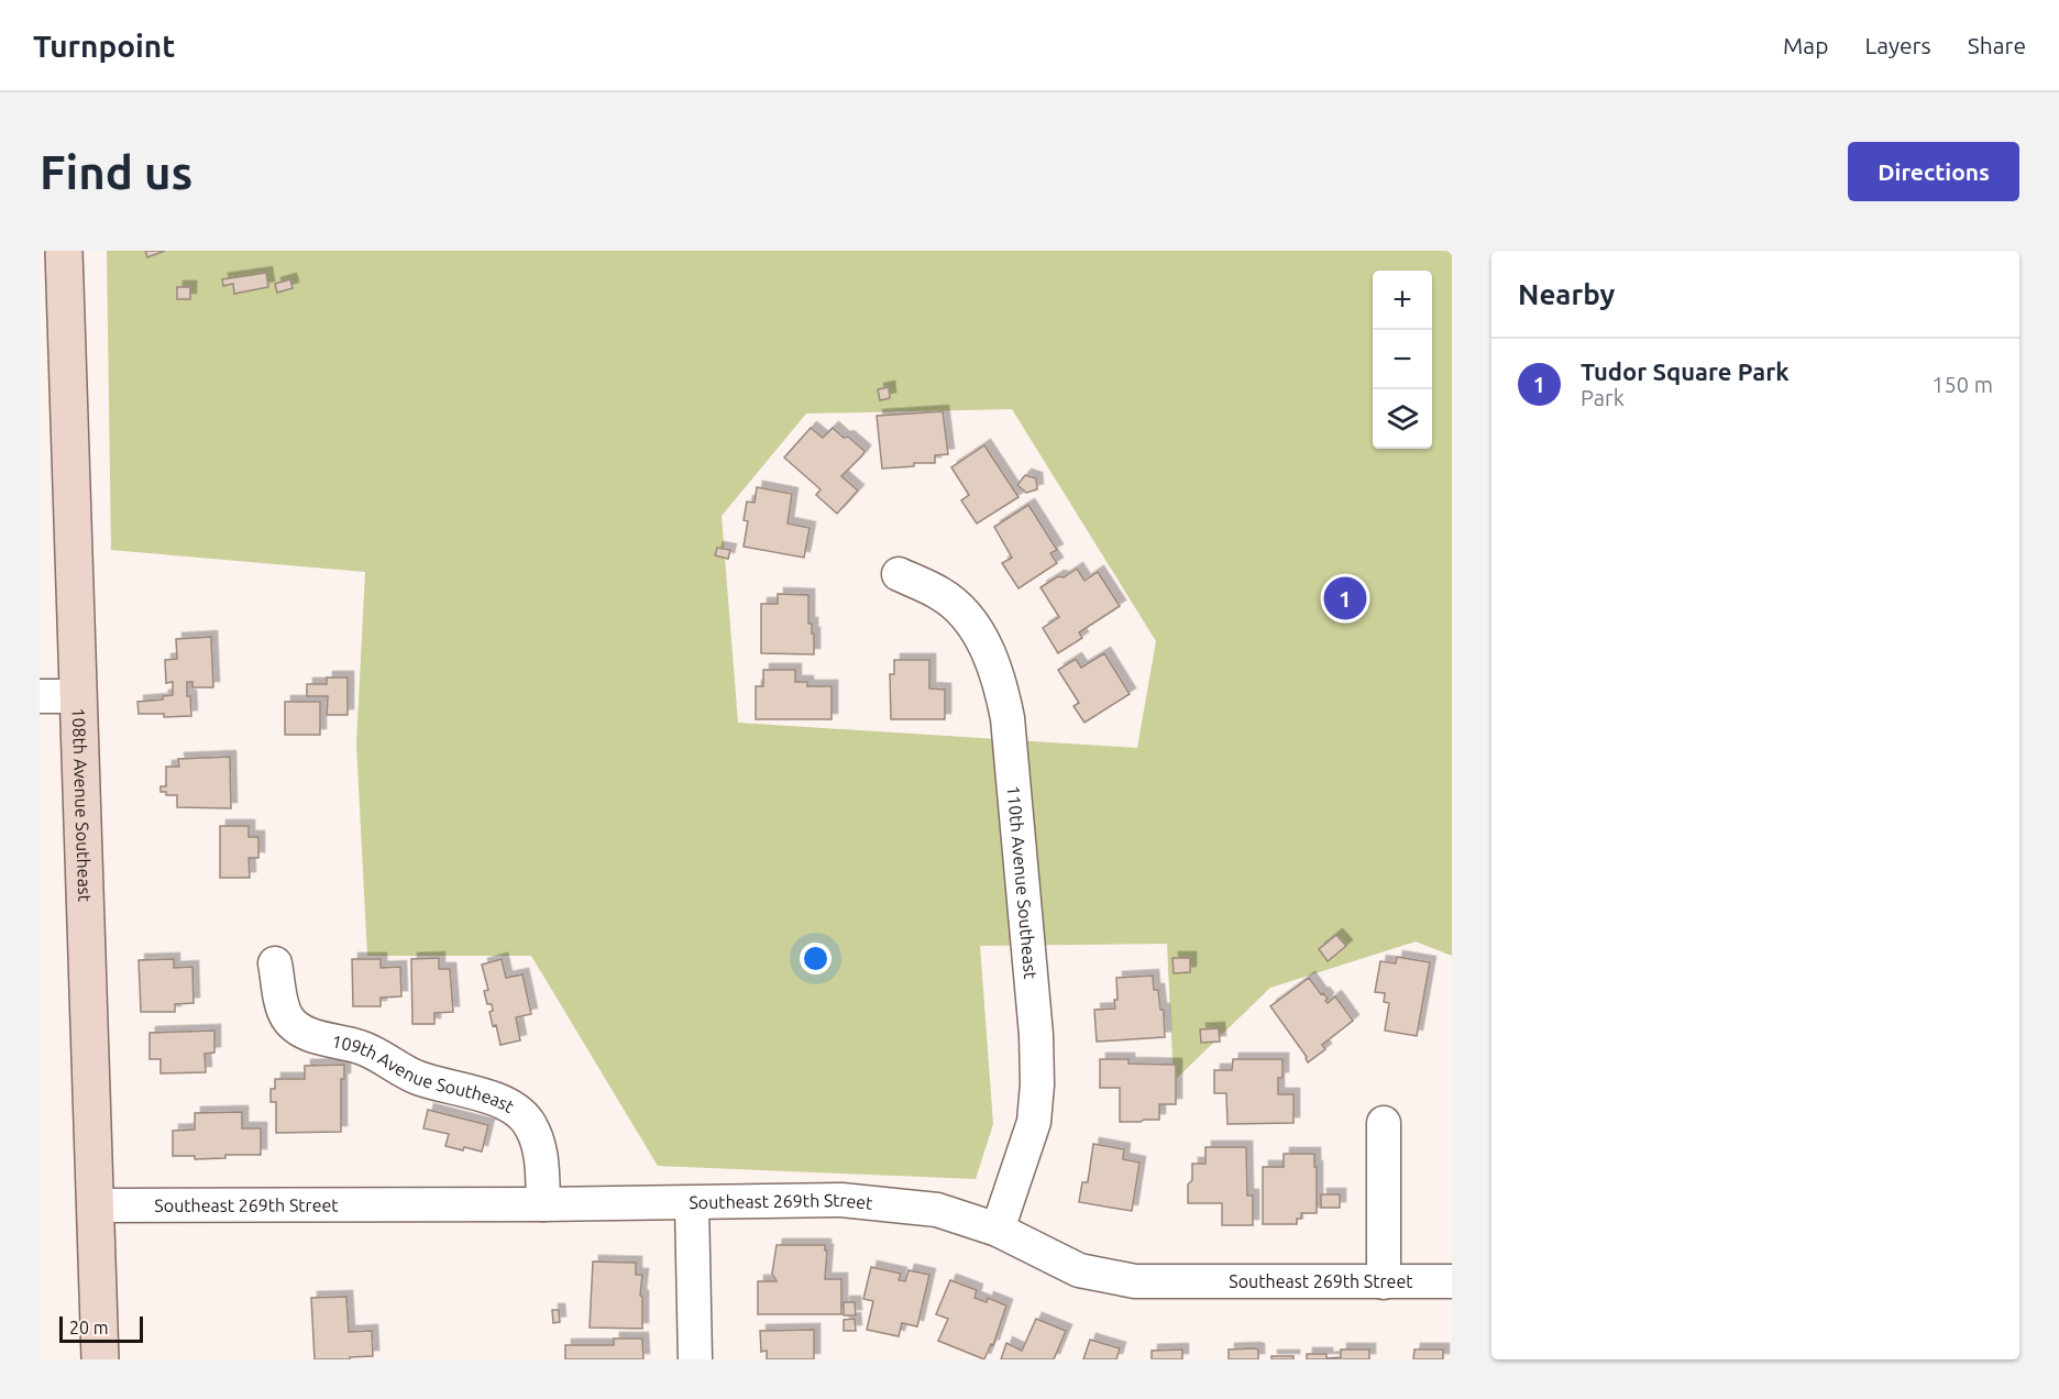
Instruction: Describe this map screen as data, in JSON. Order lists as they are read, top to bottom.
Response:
{
  "streets": {
    "street": [
      "108th Avenue Southeast",
      "110th Avenue Southeast",
      "109th Avenue Southeast",
      "Southeast 269th Street"
    ]
  },
  "crossings": [
    ["108th Avenue Southeast", "Southeast 269th Street"],
    ["110th Avenue Southeast", "Southeast 269th Street"],
    ["109th Avenue Southeast", "Southeast 269th Street"]
  ],
  "scale_bar": "20 m",
  "page": {
    "header": "Turnpoint",
    "nav": ["Map", "Layers", "Share"],
    "buttons": "Directions",
    "title": "Find us",
    "heading": "Nearby",
    "map_buttons": ["+", "−"],
    "list": [
      {
        "mark": "1",
        "name": "Tudor Square Park",
        "note": "Park",
        "value": "150 m"
      }
    ],
    "pins": "1",
    "scale": "20 m"
  }
}
